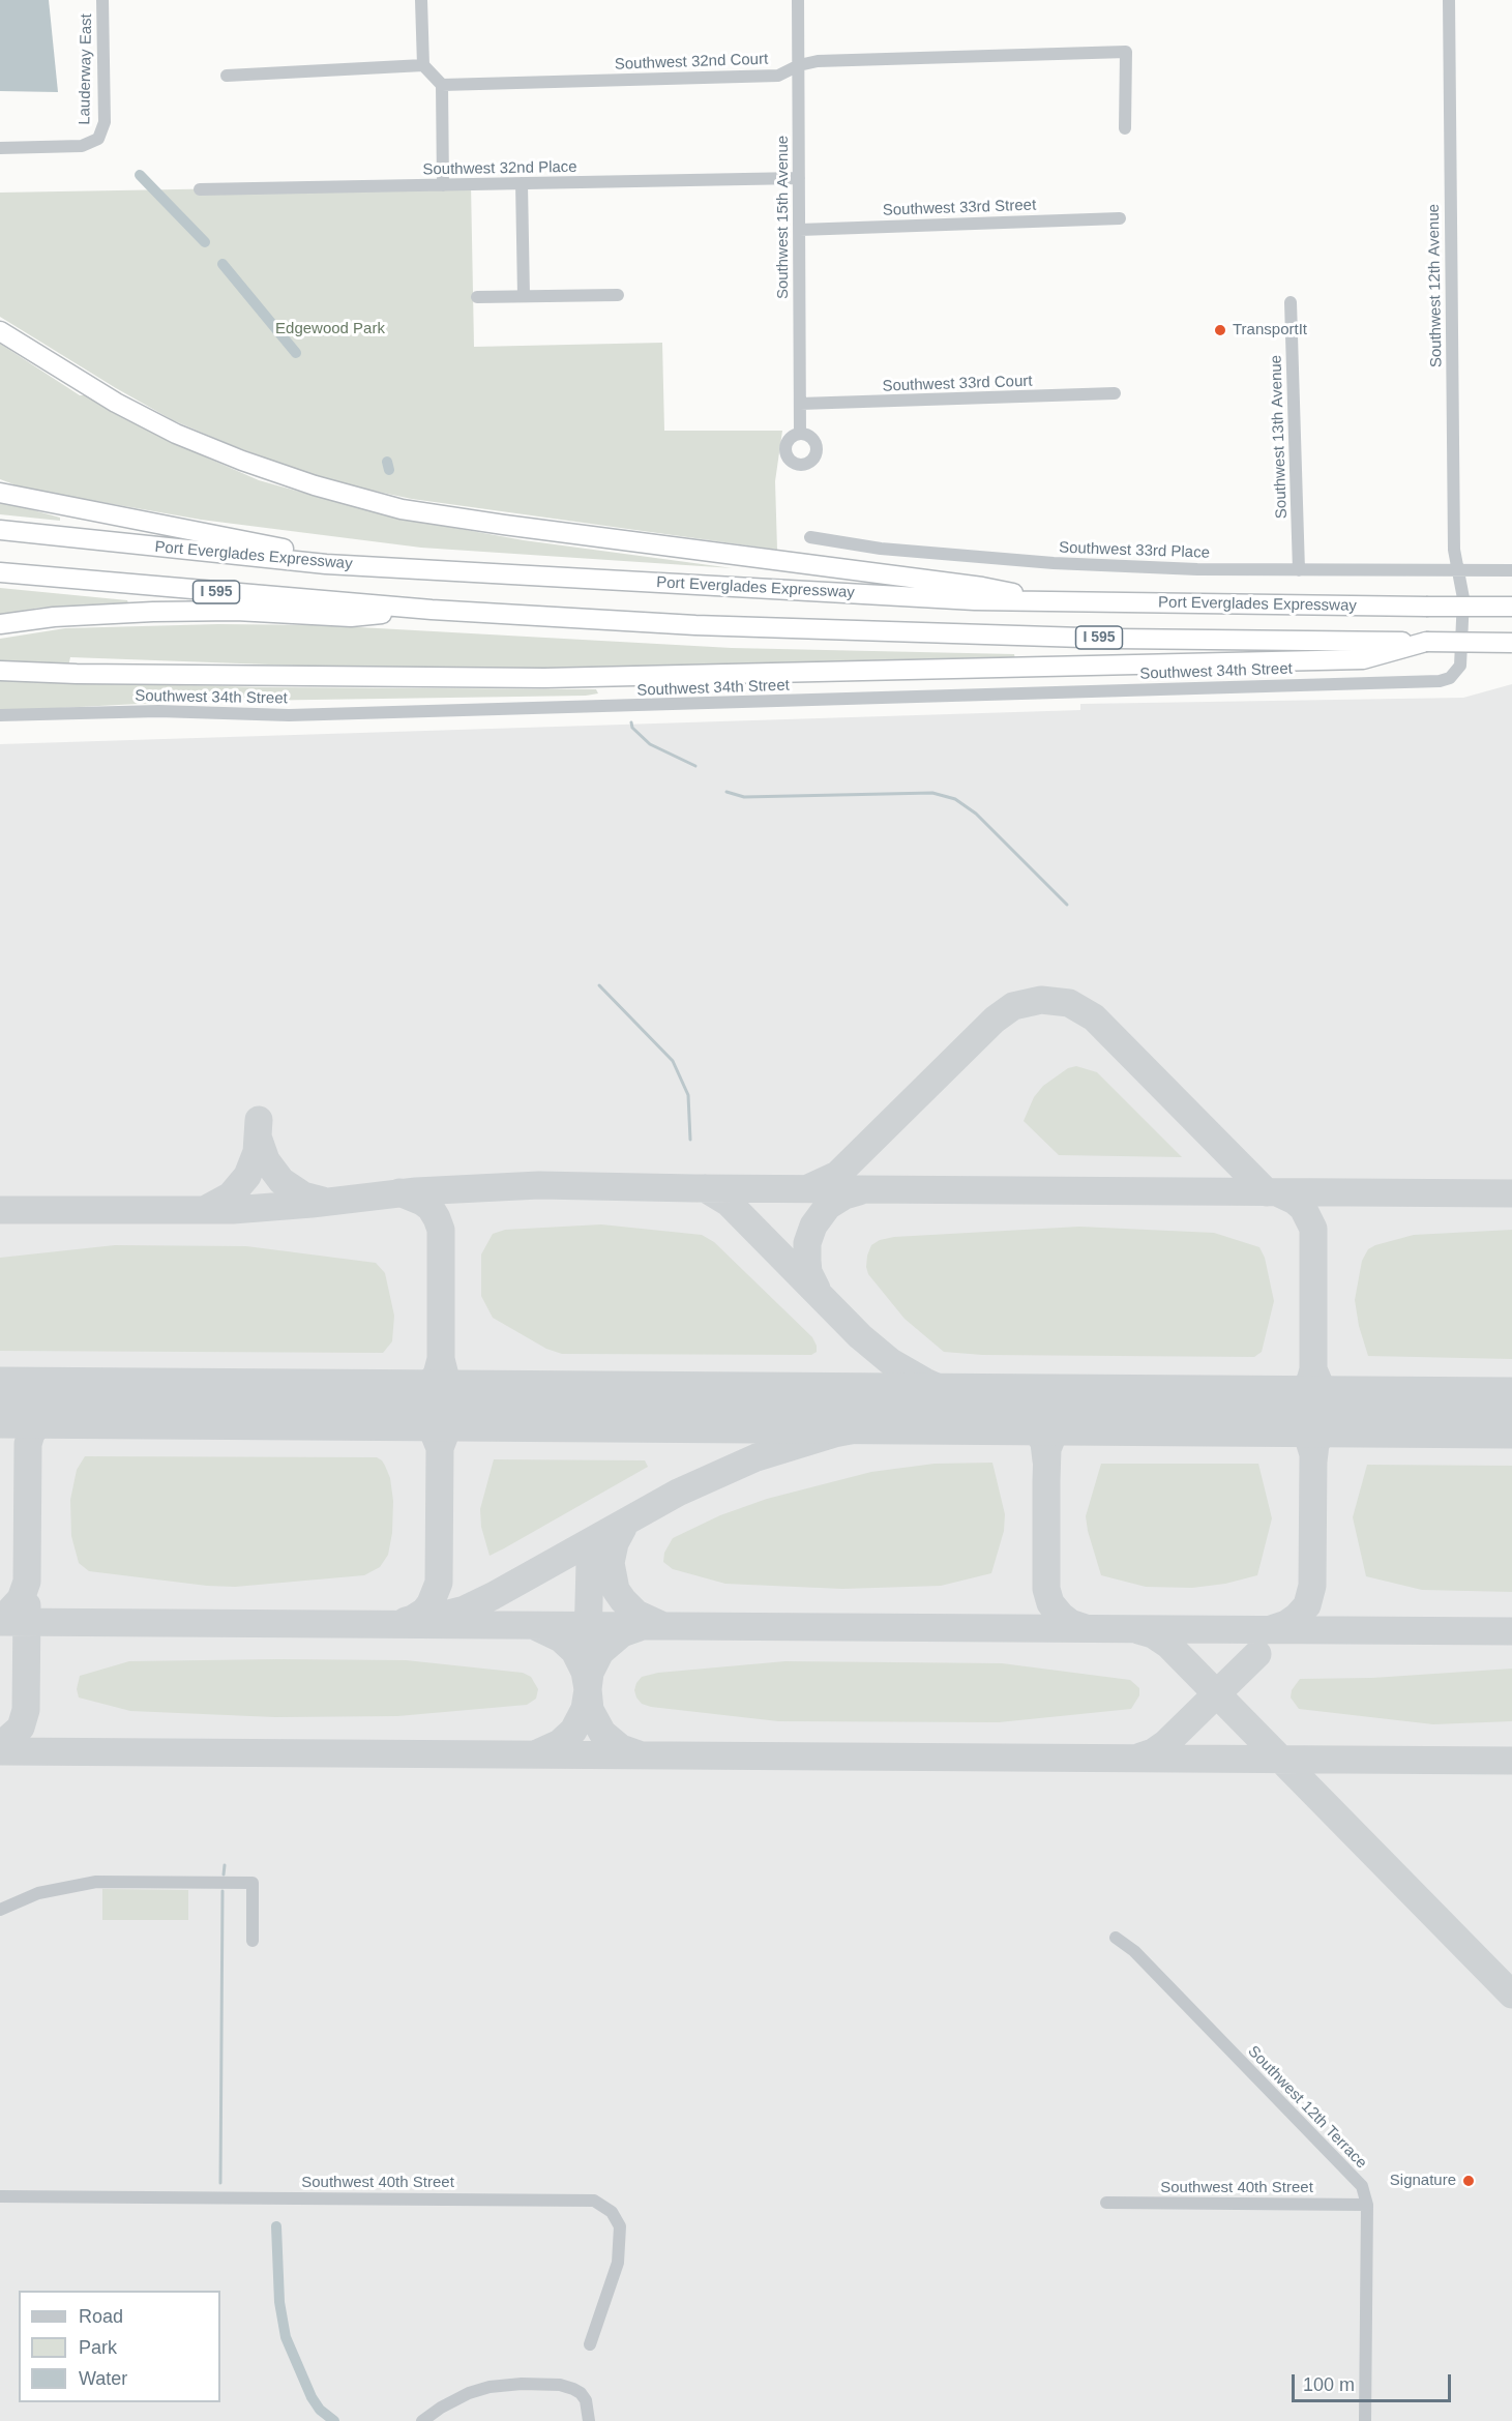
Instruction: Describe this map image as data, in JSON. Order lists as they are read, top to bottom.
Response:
{
  "streets": {
    "highway": ["Port Everglades Expressway", "I 595"],
    "street": [
      "Southwest 32nd Court",
      "Lauderway East",
      "Southwest 32nd Place",
      "Southwest 33rd Street",
      "Southwest 15th Avenue",
      "Southwest 12th Avenue",
      "Southwest 33rd Court",
      "Southwest 13th Avenue",
      "Southwest 33rd Place",
      "Southwest 34th Street",
      "Southwest 12th Terrace",
      "Southwest 40th Street"
    ]
  },
  "crossings": [
    ["Southwest 32nd Court", "Southwest 15th Avenue"],
    ["Southwest 32nd Place", "Southwest 15th Avenue"],
    ["Southwest 33rd Street", "Southwest 15th Avenue"],
    ["Southwest 15th Avenue", "Southwest 33rd Court"],
    ["Southwest 12th Avenue", "Southwest 33rd Place"],
    ["Southwest 12th Avenue", "Southwest 34th Street"],
    ["Southwest 13th Avenue", "Southwest 33rd Place"],
    ["Southwest 33rd Place", "Southwest 34th Street"],
    ["Southwest 12th Terrace", "Southwest 40th Street"]
  ],
  "parks": ["Edgewood Park"],
  "places": ["TransportIt", "Signature"],
  "legend": ["Road", "Park", "Water"],
  "scale_bar": "100 m"
}
